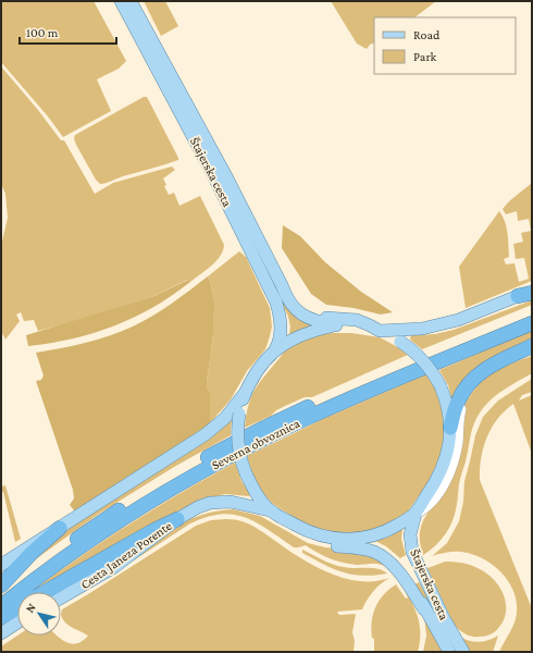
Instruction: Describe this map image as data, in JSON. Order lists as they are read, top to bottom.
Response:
{
  "streets": {
    "highway": ["Severna obvoznica"],
    "main road": ["Štajerska cesta", "Cesta Janeza Porente"]
  },
  "crossings": [
    ["Štajerska cesta", "Cesta Janeza Porente"]
  ],
  "legend": ["Road", "Park"],
  "scale_bar": "100 m",
  "north": "top left"
}
